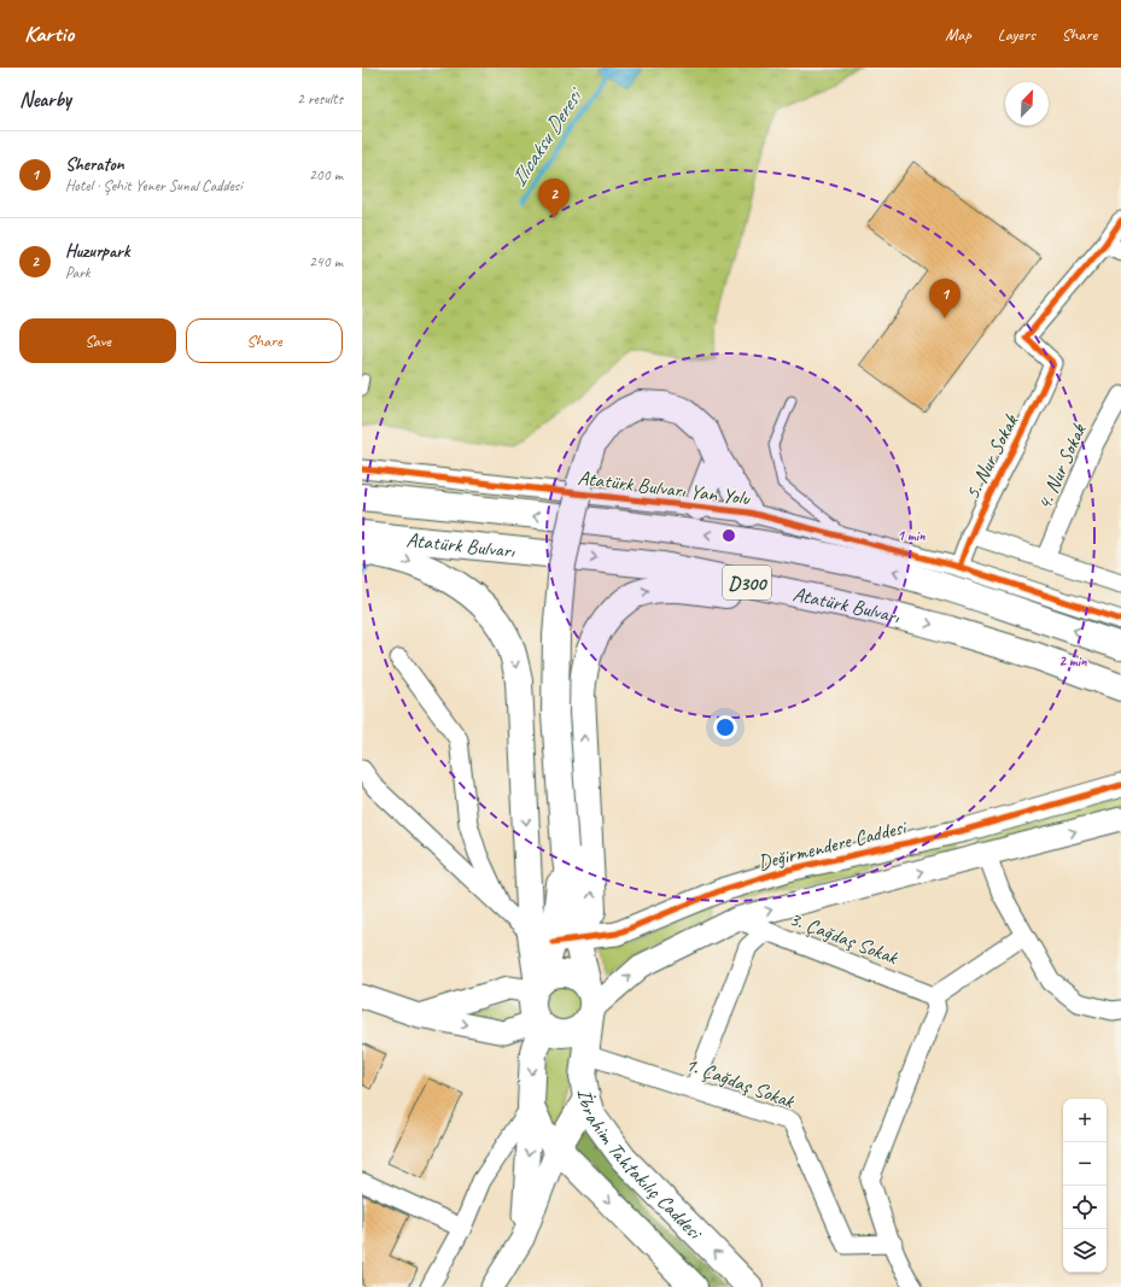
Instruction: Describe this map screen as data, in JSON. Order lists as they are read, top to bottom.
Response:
{
  "streets": {
    "main road": ["Atatürk Bulvarı", "D300", "İbrahim Tahtakılıç Caddesi"],
    "street": [
      "5. Nur Sokak",
      "4. Nur Sokak",
      "Atatürk Bulvarı Yan Yolu",
      "Değirmendere Caddesi",
      "3. Çağdaş Sokak",
      "1. Çağdaş Sokak"
    ]
  },
  "crossings": [
    ["5. Nur Sokak", "Atatürk Bulvarı Yan Yolu"],
    ["Değirmendere Caddesi", "İbrahim Tahtakılıç Caddesi"],
    ["1. Çağdaş Sokak", "İbrahim Tahtakılıç Caddesi"]
  ],
  "water": ["Ilıcaksu Deresi"],
  "north": "top right",
  "page": {
    "header": "Kartio",
    "nav": ["Map", "Layers", "Share"],
    "heading": ["Nearby", "2 results"],
    "list": [
      {
        "mark": "1",
        "name": "Sheraton",
        "note": "Hotel · Şehit Yener Sunal Caddesi",
        "value": "200 m"
      },
      {
        "mark": "2",
        "name": "Huzurpark",
        "note": "Park",
        "value": "240 m"
      }
    ],
    "pins": ["2", "1"],
    "buttons": ["Save", "Share"],
    "map_buttons": ["+", "−"]
  },
  "rings": ["1 min", "2 min"]
}
